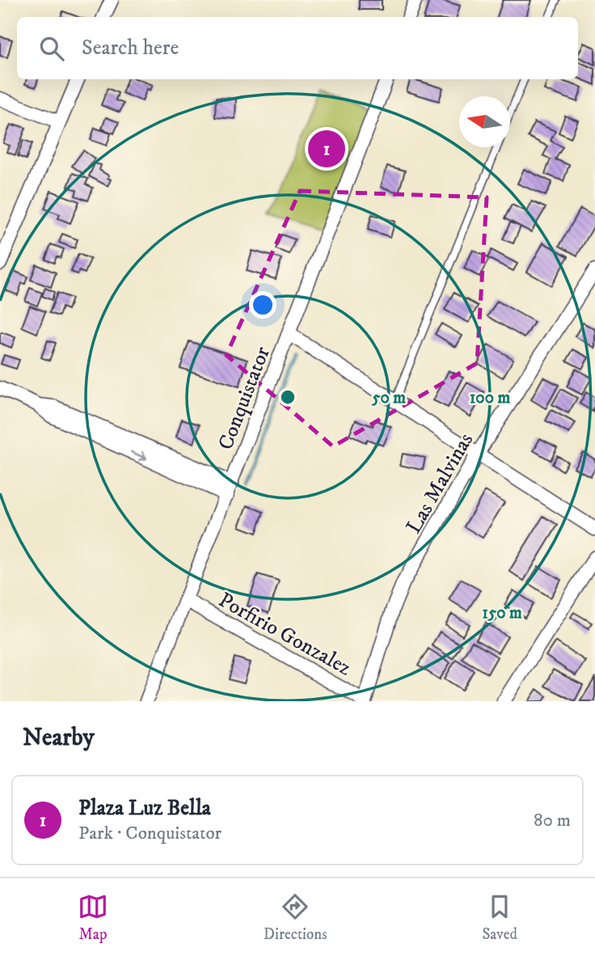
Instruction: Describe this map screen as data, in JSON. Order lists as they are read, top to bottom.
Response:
{
  "streets": {
    "street": ["Conquistator", "Las Malvinas", "Porfirio Gonzalez"]
  },
  "crossings": [
    ["Conquistator", "Porfirio Gonzalez"],
    ["Las Malvinas", "Porfirio Gonzalez"]
  ],
  "north": "left",
  "page": {
    "search": "Search here",
    "pins": "1",
    "heading": "Nearby",
    "list": [
      {
        "mark": "1",
        "name": "Plaza Luz Bella",
        "note": "Park · Conquistator",
        "value": "80 m"
      }
    ],
    "nav": ["Map", "Directions", "Saved"]
  },
  "rings": ["50 m", "100 m", "150 m"]
}
